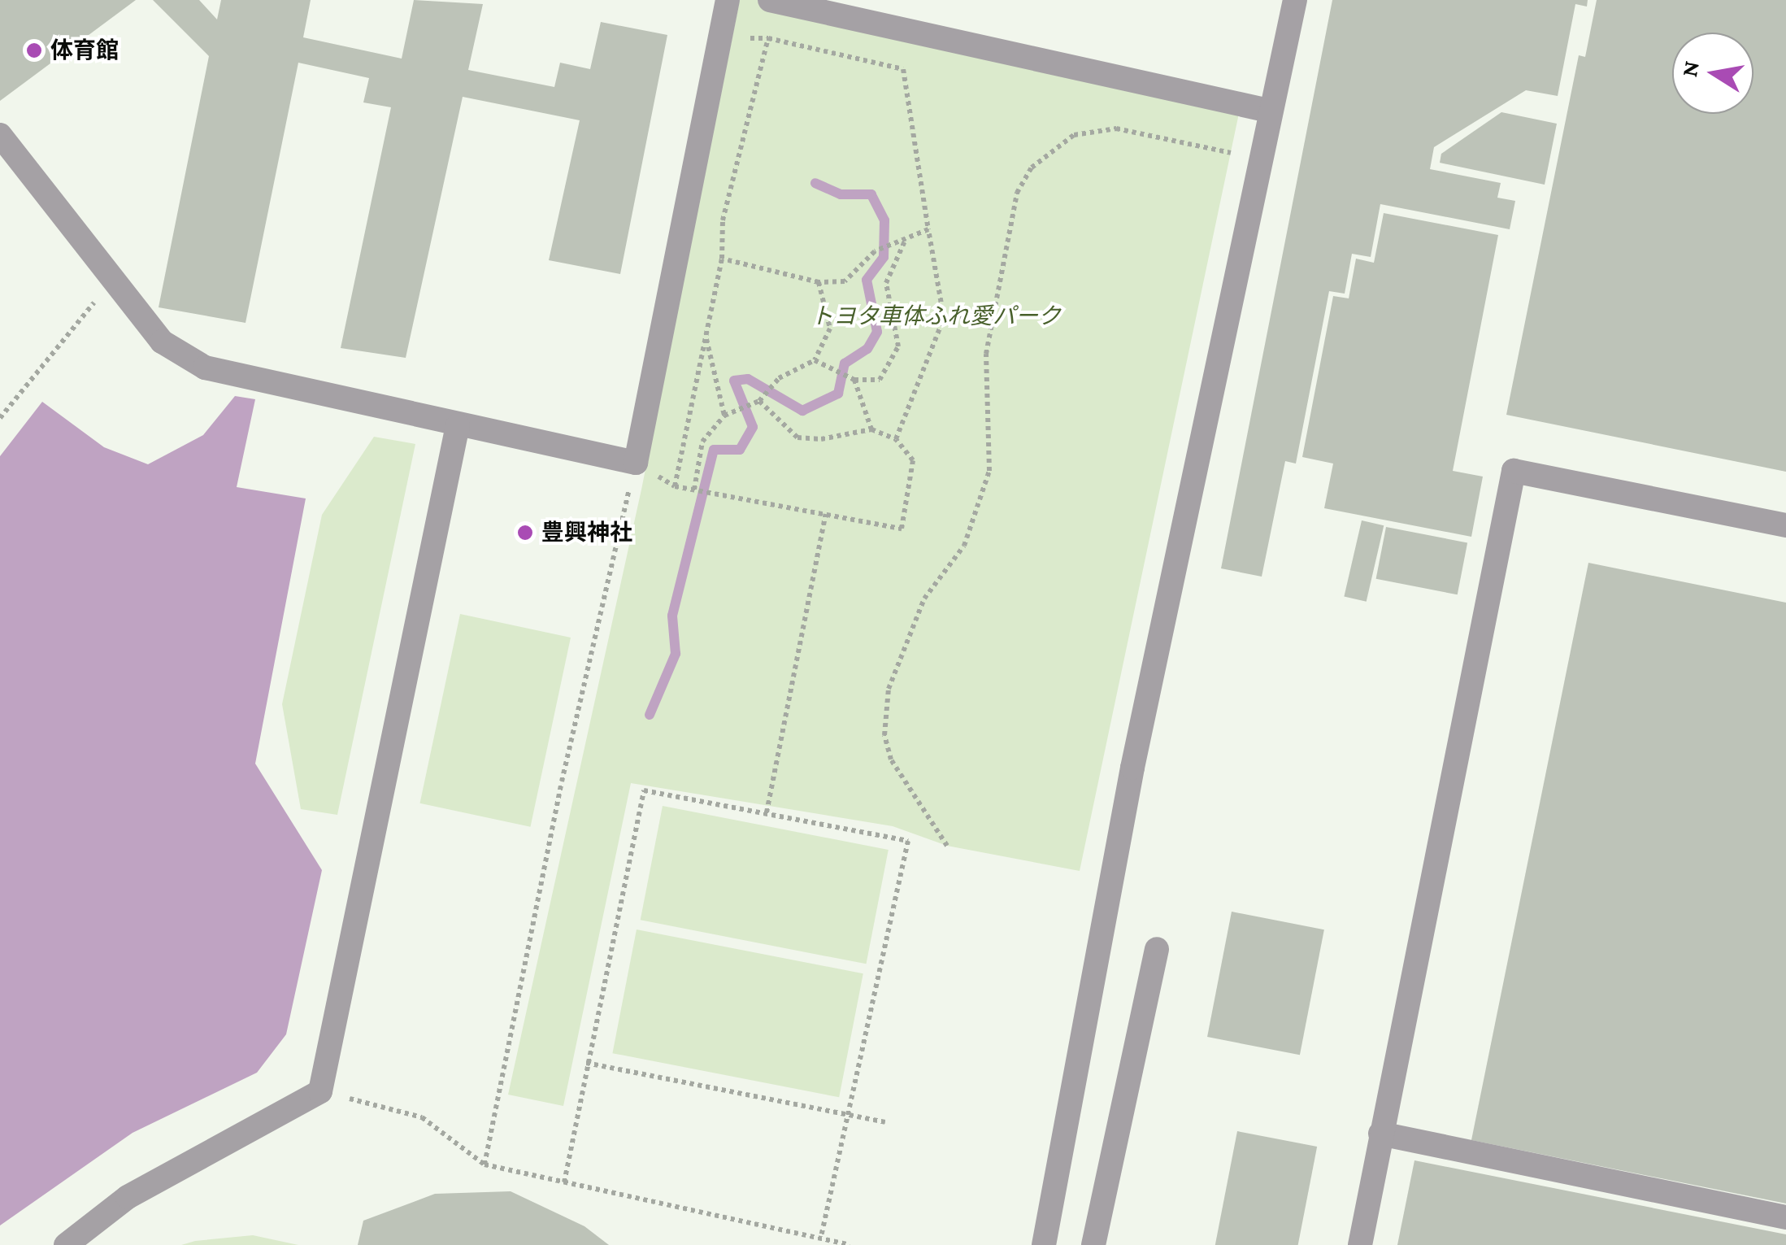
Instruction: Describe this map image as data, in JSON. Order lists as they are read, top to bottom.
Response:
{
  "parks": ["トヨタ車体ふれ愛パーク"],
  "places": ["体育館", "豊興神社"],
  "north": "left"
}
